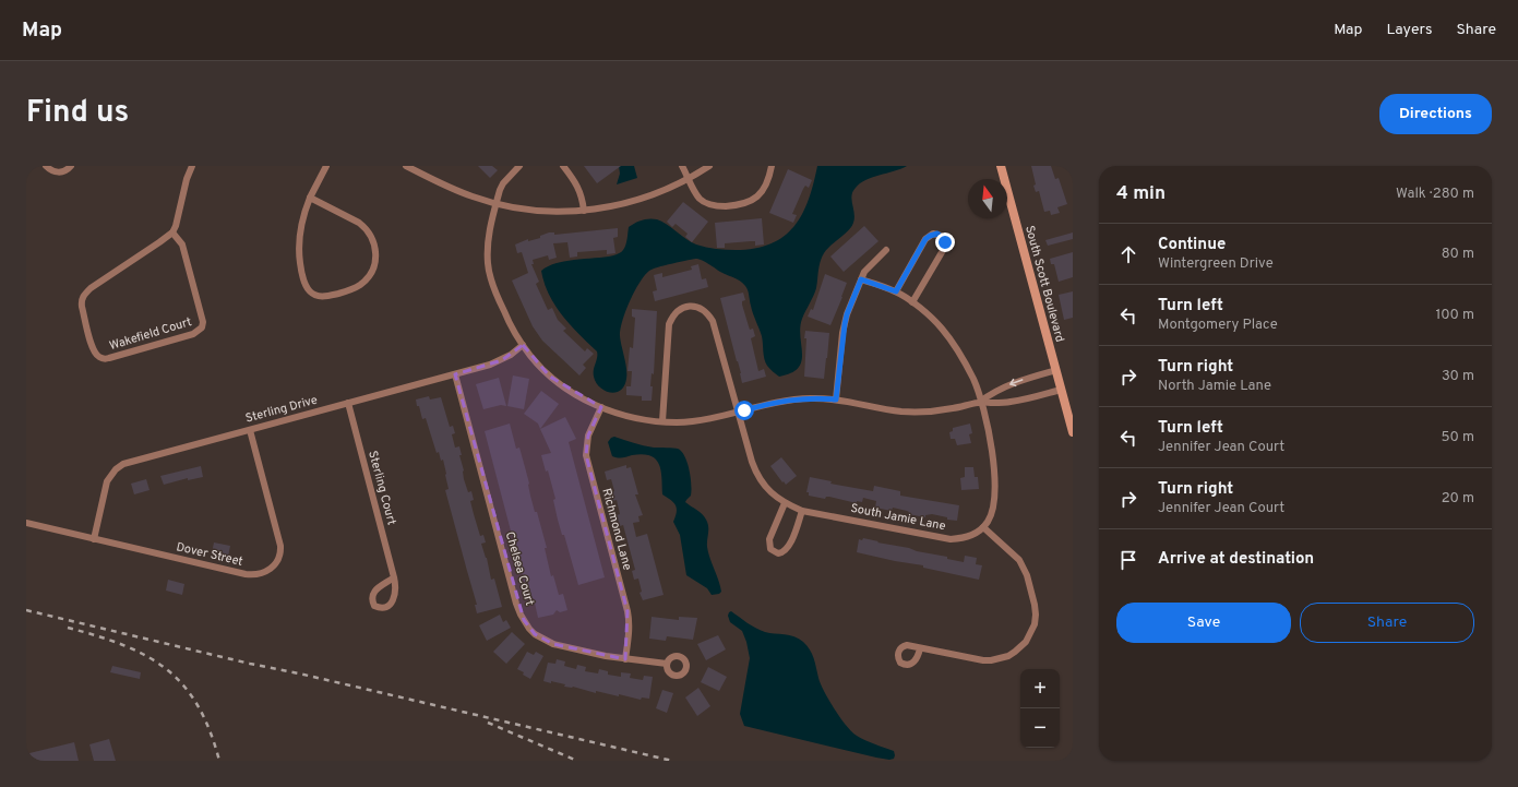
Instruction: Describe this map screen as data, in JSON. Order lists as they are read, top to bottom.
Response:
{
  "streets": {
    "main road": ["South Scott Boulevard"],
    "street": [
      "Wakefield Court",
      "Sterling Drive",
      "Sterling Court",
      "South Jamie Lane",
      "Richmond Lane",
      "Dover Street",
      "Chelsea Court"
    ]
  },
  "crossings": [
    ["Sterling Drive", "Sterling Court"],
    ["Sterling Drive", "Dover Street"],
    ["Sterling Drive", "Chelsea Court"],
    ["Richmond Lane", "Chelsea Court"]
  ],
  "north": "top",
  "page": {
    "header": "Map",
    "nav": ["Map", "Layers", "Share"],
    "title": "Find us",
    "buttons": [
      "Directions",
      ["Save", "Share"]
    ],
    "heading": ["4 min", "Walk · 280 m"],
    "list": [
      ["Continue", "Wintergreen Drive", "80 m"],
      ["Turn left", "Montgomery Place", "100 m"],
      ["Turn right", "North Jamie Lane", "30 m"],
      ["Turn left", "Jennifer Jean Court", "50 m"],
      ["Turn right", "Jennifer Jean Court", "20 m"],
      "Arrive at destination"
    ],
    "map_buttons": ["+", "−"]
  }
}
